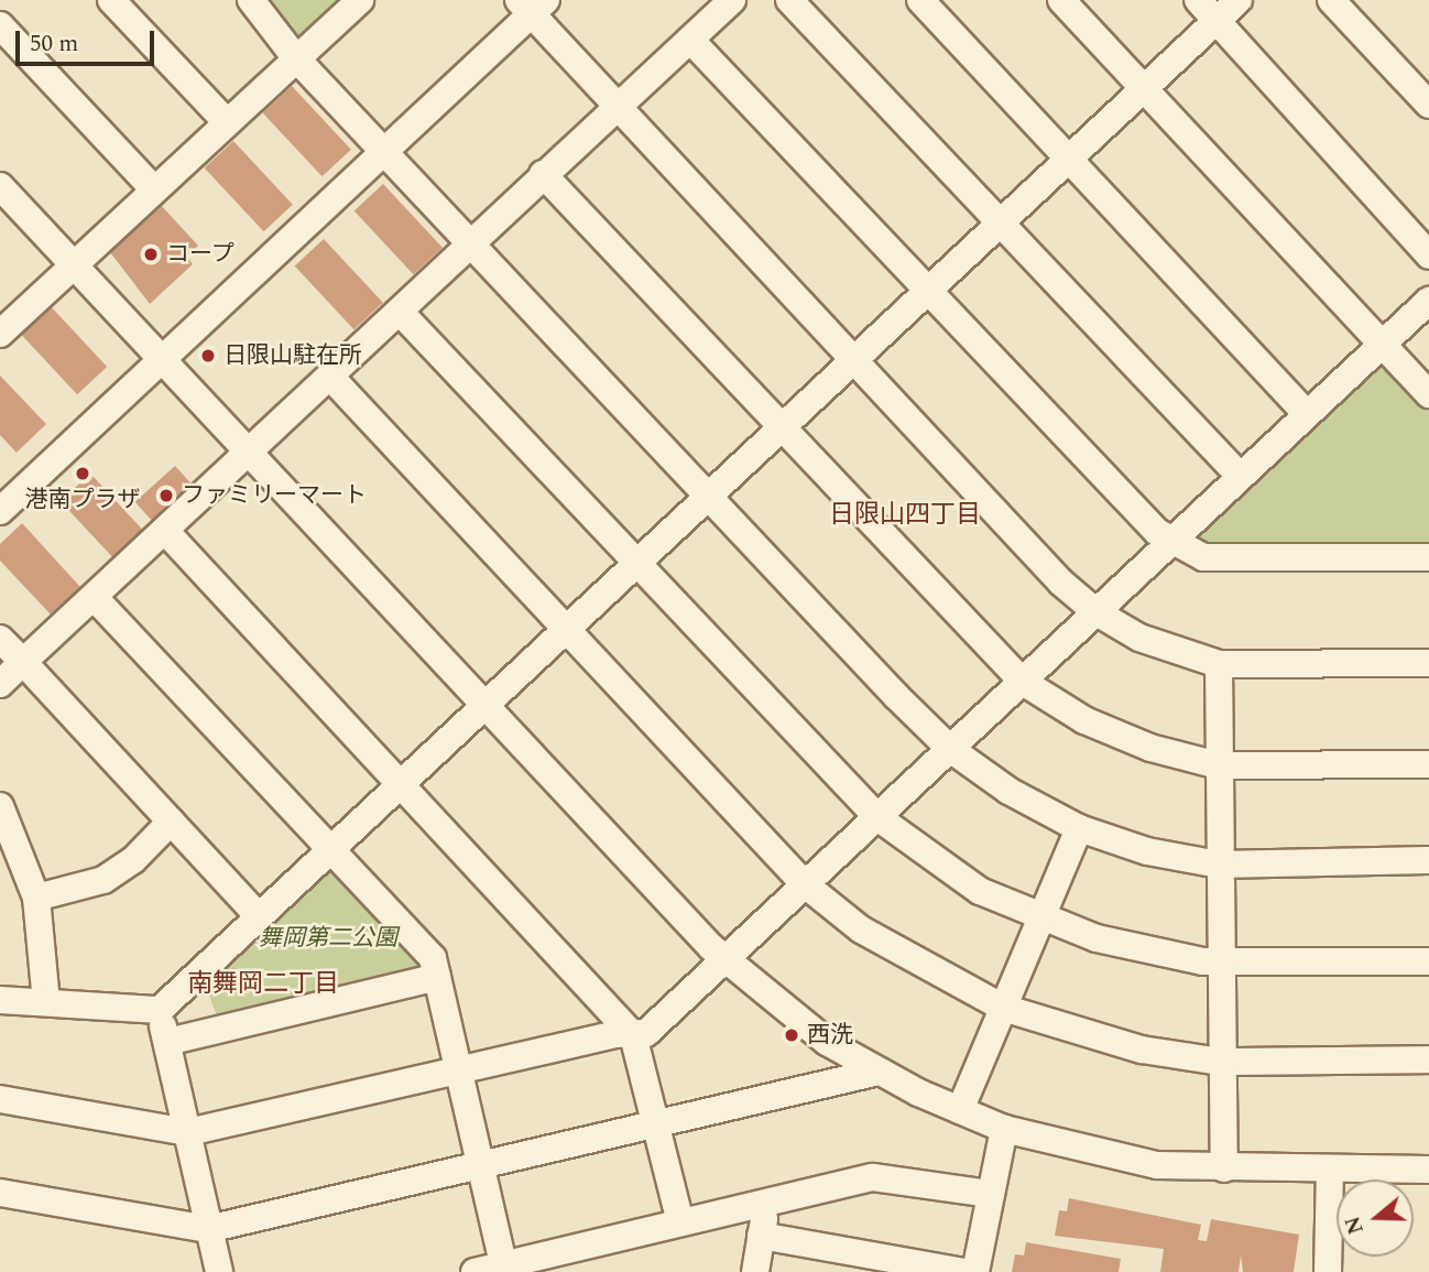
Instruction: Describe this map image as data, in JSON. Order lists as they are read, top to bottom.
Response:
{
  "districts": ["日限山四丁目", "南舞岡二丁目"],
  "parks": ["舞岡第二公園"],
  "places": [
    "コープ",
    "日限山駐在所",
    "港南プラザ",
    "ファミリーマート",
    "西洗"
  ],
  "scale_bar": "50 m",
  "north": "left"
}
